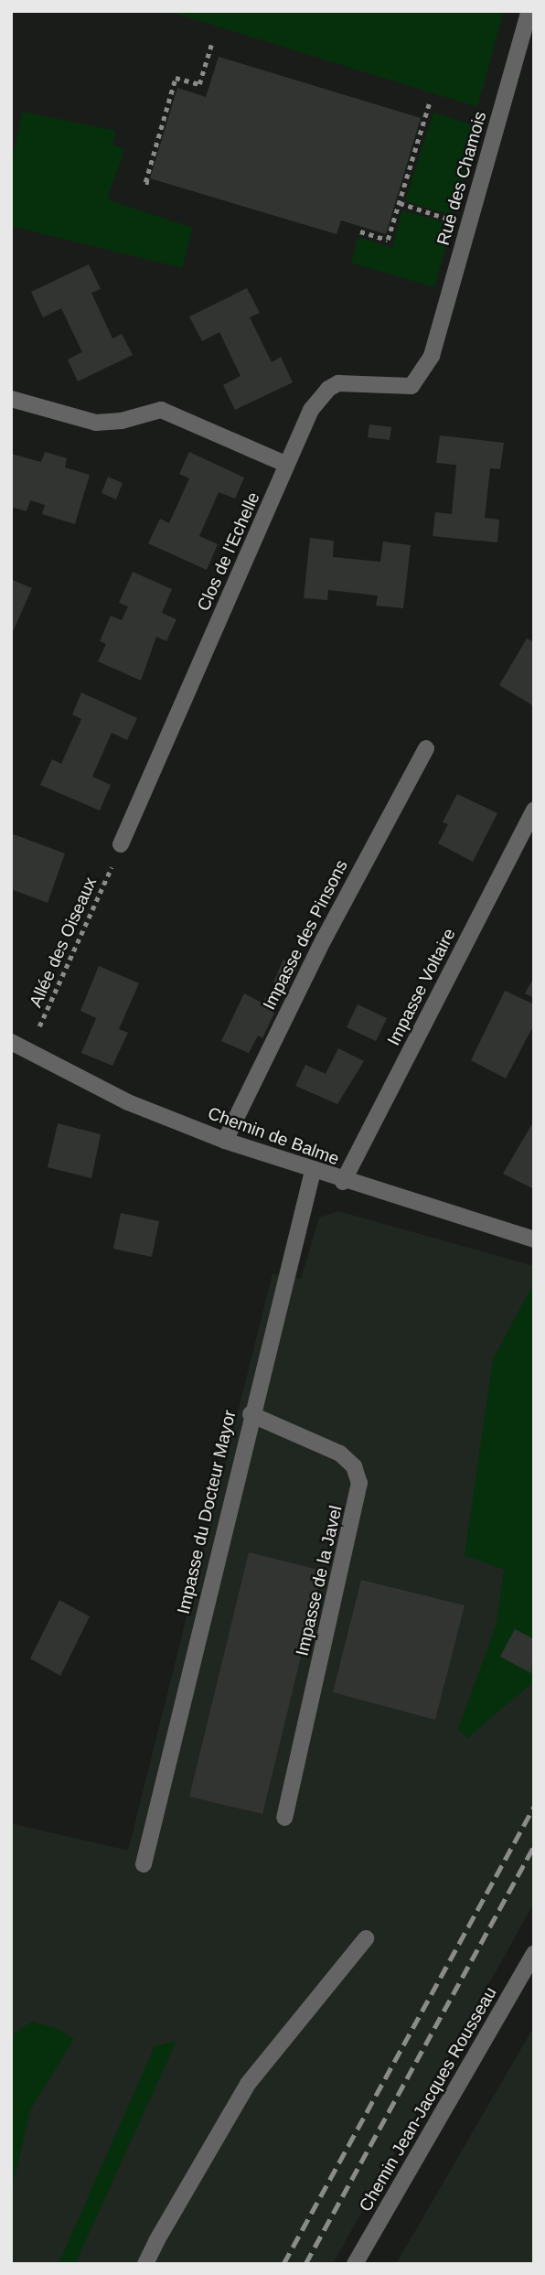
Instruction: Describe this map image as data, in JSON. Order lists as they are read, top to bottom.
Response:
{
  "streets": {
    "street": [
      "Rue des Chamois",
      "Clos de l'Echelle",
      "Impasse des Pinsons",
      "Impasse Voltaire",
      "Chemin de Balme",
      "Impasse du Docteur Mayor",
      "Impasse de la Javel",
      "Chemin Jean-Jacques Rousseau"
    ],
    "path": ["Allée des Oiseaux"]
  },
  "crossings": [
    ["Rue des Chamois", "Clos de l'Echelle"],
    ["Clos de l'Echelle", "Allée des Oiseaux"],
    ["Impasse des Pinsons", "Chemin de Balme"],
    ["Allée des Oiseaux", "Chemin de Balme"],
    ["Impasse Voltaire", "Chemin de Balme"],
    ["Chemin de Balme", "Impasse du Docteur Mayor"],
    ["Impasse du Docteur Mayor", "Impasse de la Javel"]
  ]
}
